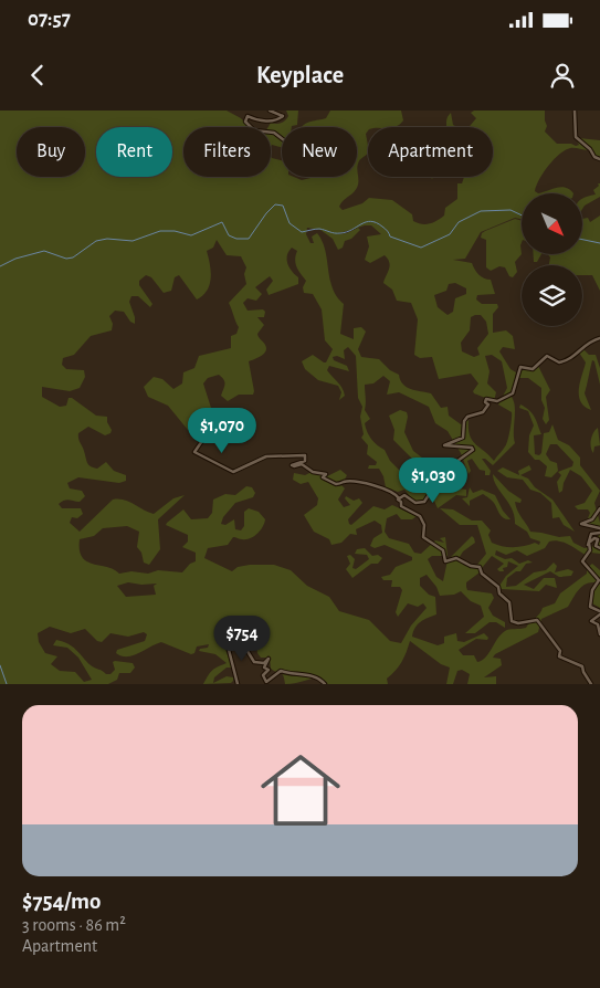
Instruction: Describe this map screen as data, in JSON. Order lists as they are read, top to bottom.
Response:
{
  "north": "bottom right",
  "page": {
    "status": "07:57",
    "header": "Keyplace",
    "chip": [
      "Buy",
      "Rent",
      "Filters",
      "New",
      "Apartment"
    ],
    "price": ["$1,070", "$1,030", "$754"],
    "list": [
      {
        "name": "$754/mo",
        "note": "3 rooms · 86 m² · Apartment"
      }
    ]
  }
}
